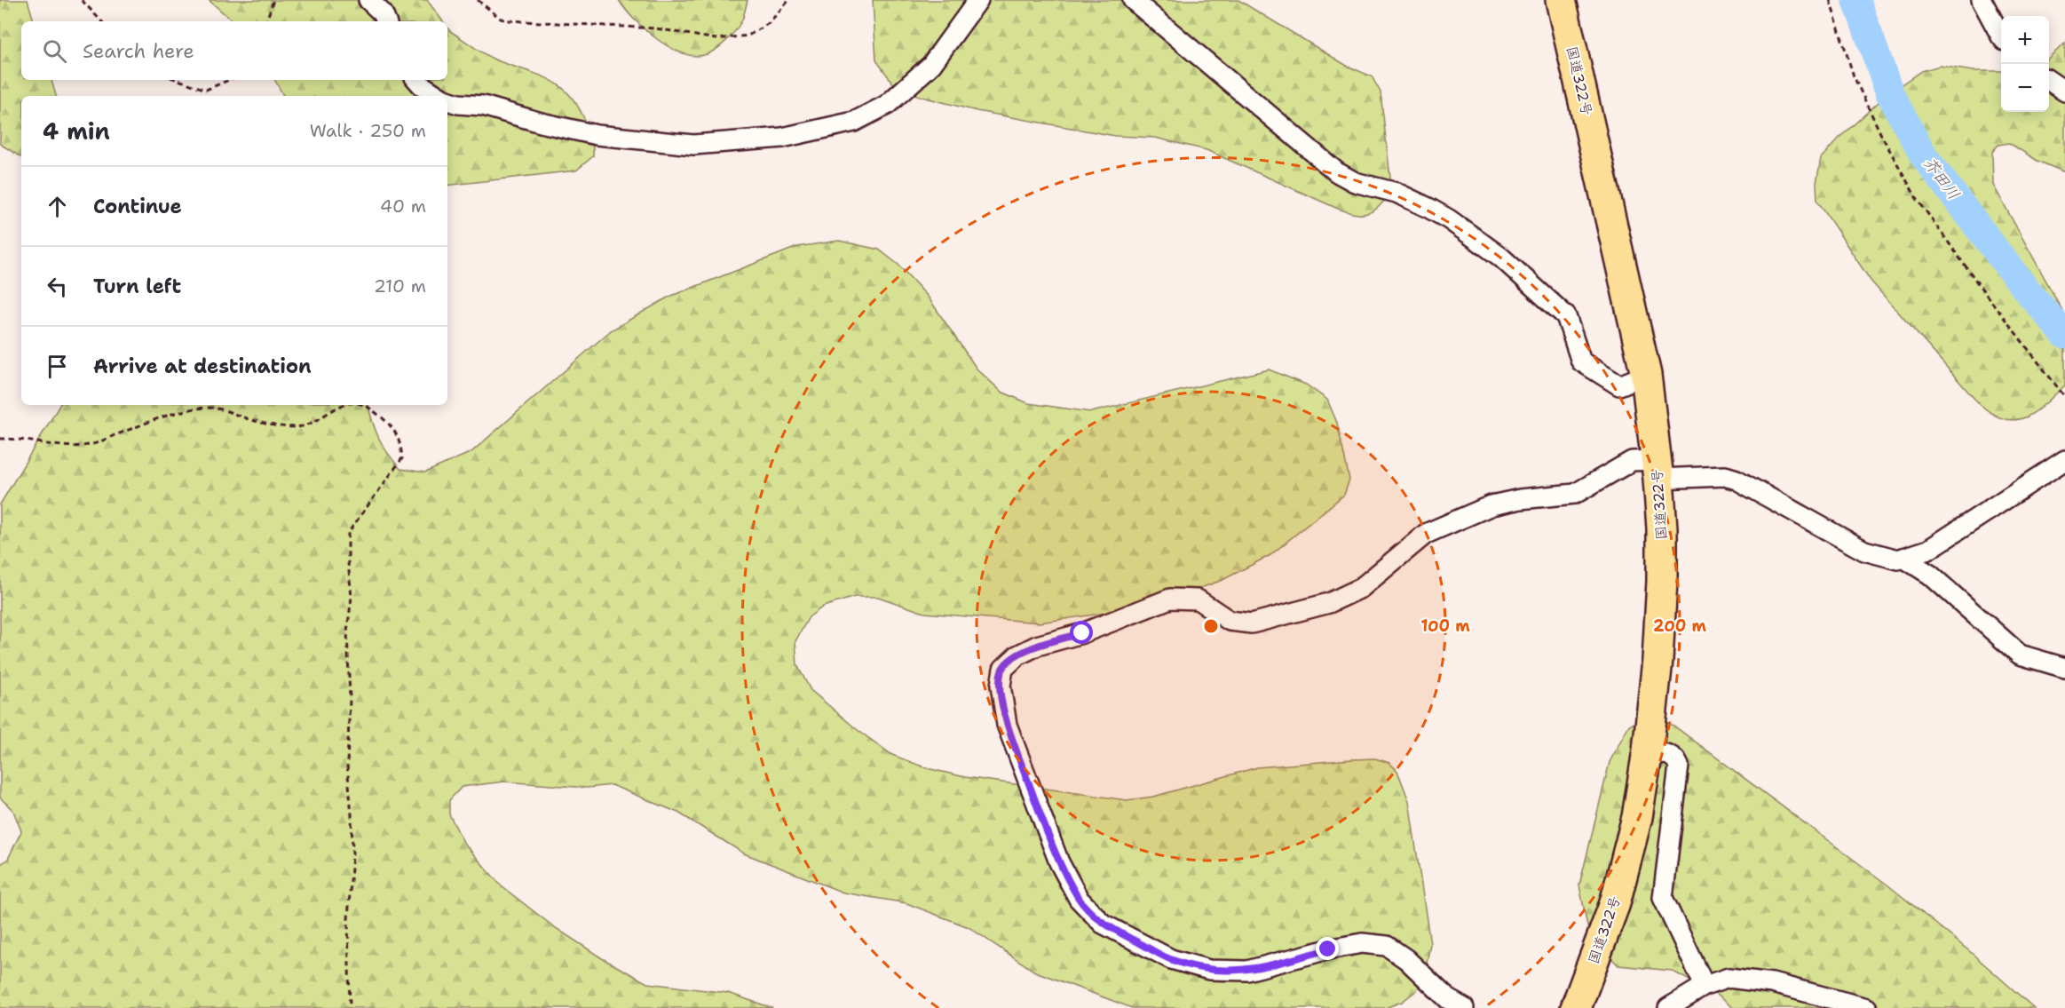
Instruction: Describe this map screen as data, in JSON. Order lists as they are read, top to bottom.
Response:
{
  "streets": {
    "highway": ["国道322号"]
  },
  "water": ["芥田川"],
  "page": {
    "map_buttons": ["+", "−"],
    "search": "Search here",
    "heading": ["4 min", "Walk · 250 m"],
    "list": [
      ["Continue", "40 m"],
      ["Turn left", "210 m"],
      "Arrive at destination"
    ]
  },
  "rings": ["100 m", "200 m"]
}
